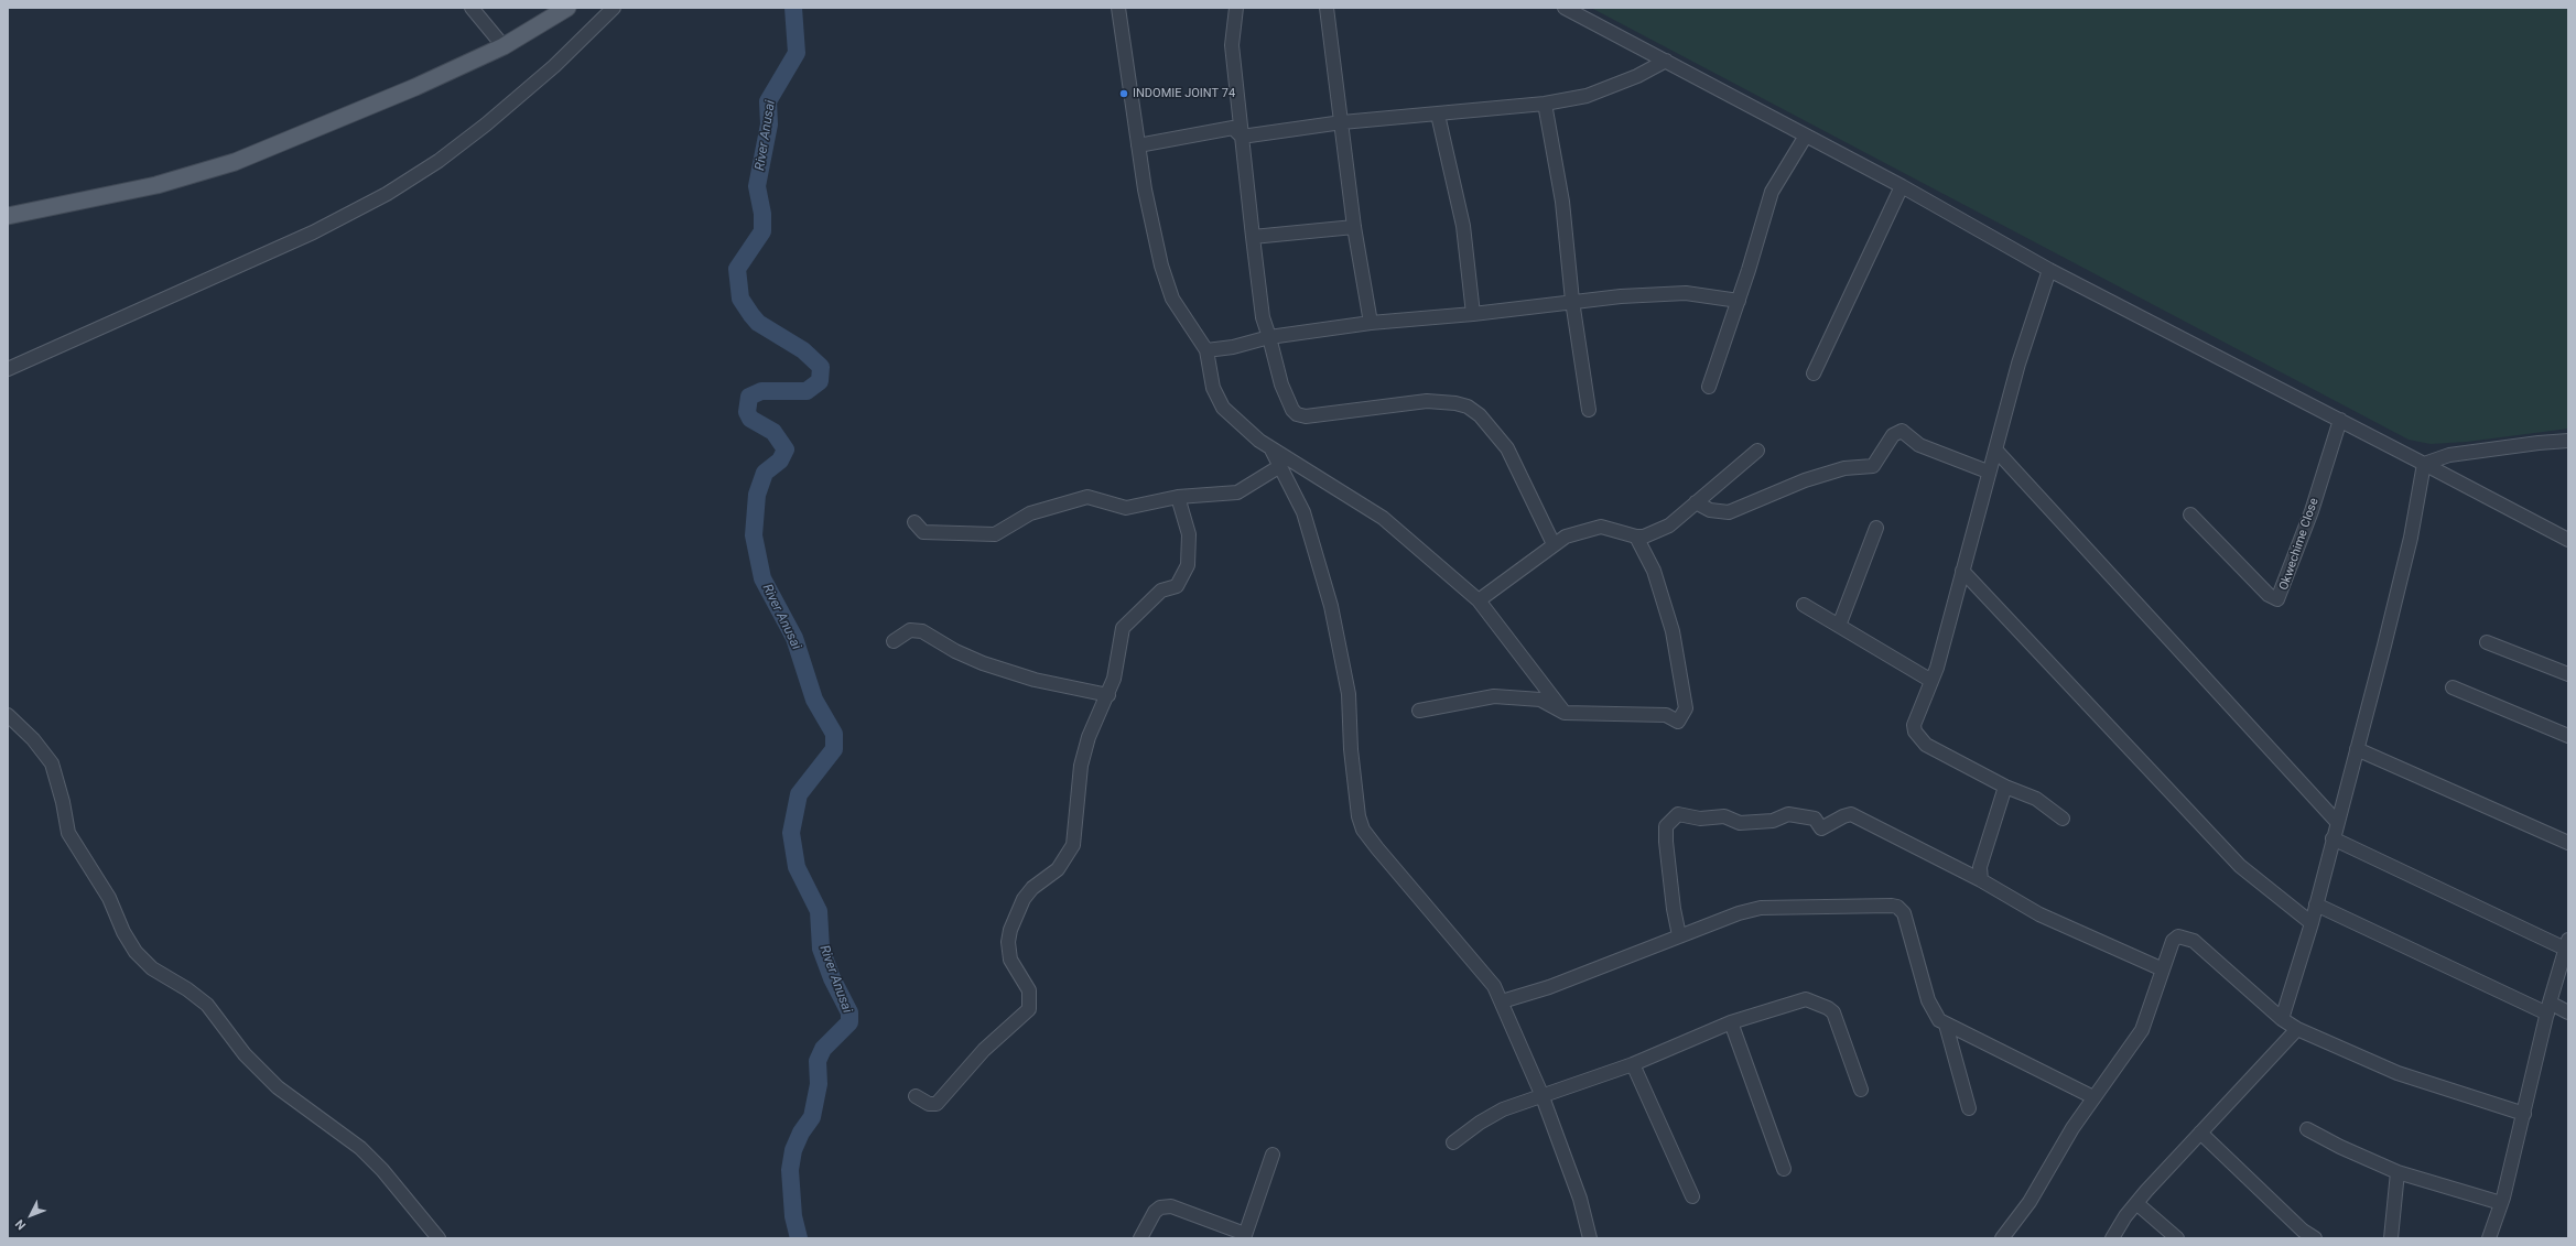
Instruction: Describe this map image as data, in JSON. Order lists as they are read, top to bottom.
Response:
{
  "streets": {
    "street": ["Okwechime Close"]
  },
  "water": ["River Anusai"],
  "places": ["INDOMIE JOINT 74"],
  "north": "bottom left"
}
